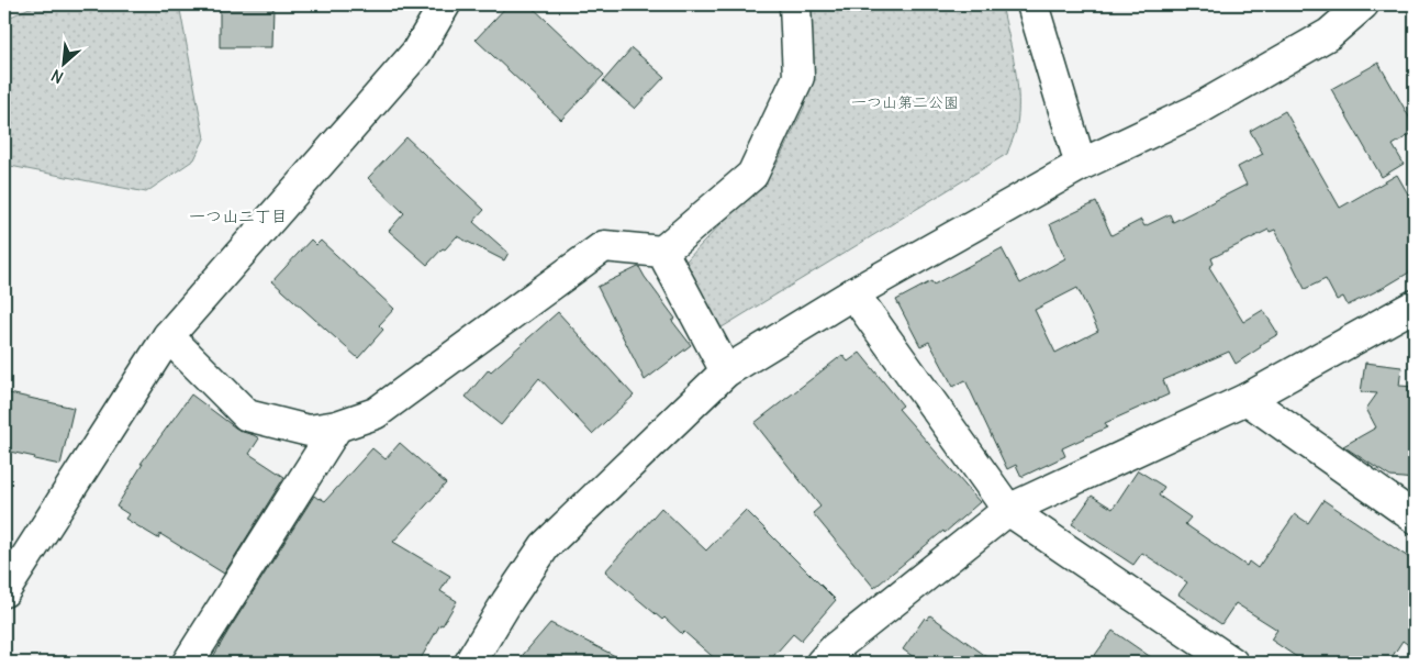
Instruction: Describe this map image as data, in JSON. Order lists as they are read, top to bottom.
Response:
{
  "districts": ["一つ山二丁目"],
  "parks": ["一つ山第二公園"],
  "north": "bottom left"
}
